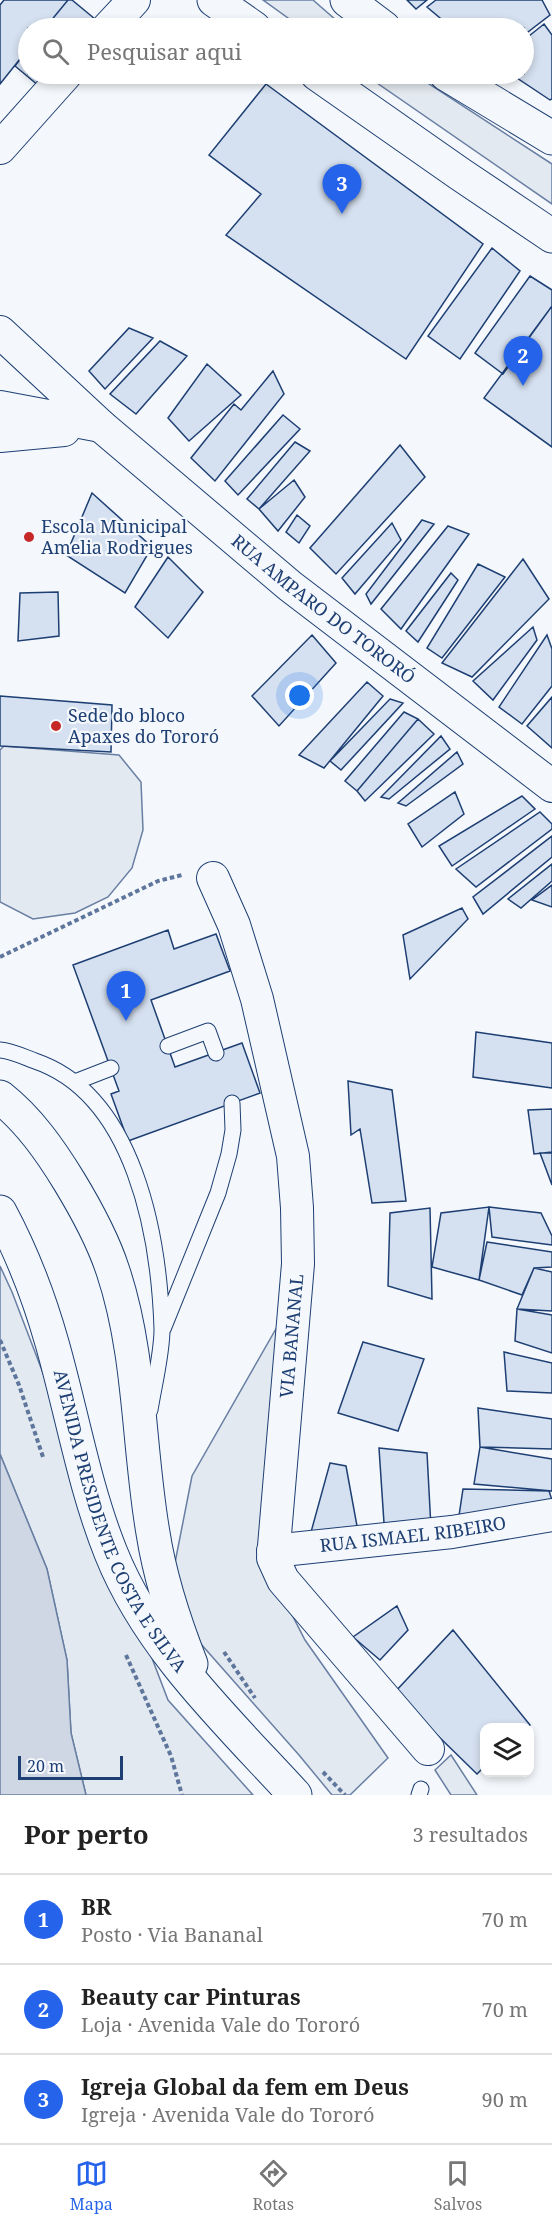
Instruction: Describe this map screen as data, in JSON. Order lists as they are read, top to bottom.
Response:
{
  "streets": {
    "main road": ["AVENIDA PRESIDENTE COSTA E SILVA"],
    "street": ["RUA AMPARO DO TORORÓ", "VIA BANANAL", "RUA ISMAEL RIBEIRO"]
  },
  "crossings": [
    ["VIA BANANAL", "RUA ISMAEL RIBEIRO"]
  ],
  "places": ["Escola Municipal Amelia Rodrigues", "Sede do bloco Apaxes do Tororó"],
  "scale_bar": "20 m",
  "page": {
    "search": "Pesquisar aqui",
    "pins": ["3", "2", "1"],
    "scale": "20 m",
    "heading": ["Por perto", "3 resultados"],
    "list": [
      {
        "mark": "1",
        "name": "BR",
        "note": "Posto · Via Bananal",
        "value": "70 m"
      },
      {
        "mark": "2",
        "name": "Beauty car Pinturas",
        "note": "Loja · Avenida Vale do Tororó",
        "value": "70 m"
      },
      {
        "mark": "3",
        "name": "Igreja Global da fem em Deus",
        "note": "Igreja · Avenida Vale do Tororó",
        "value": "90 m"
      }
    ],
    "nav": ["Mapa", "Rotas", "Salvos"]
  }
}
